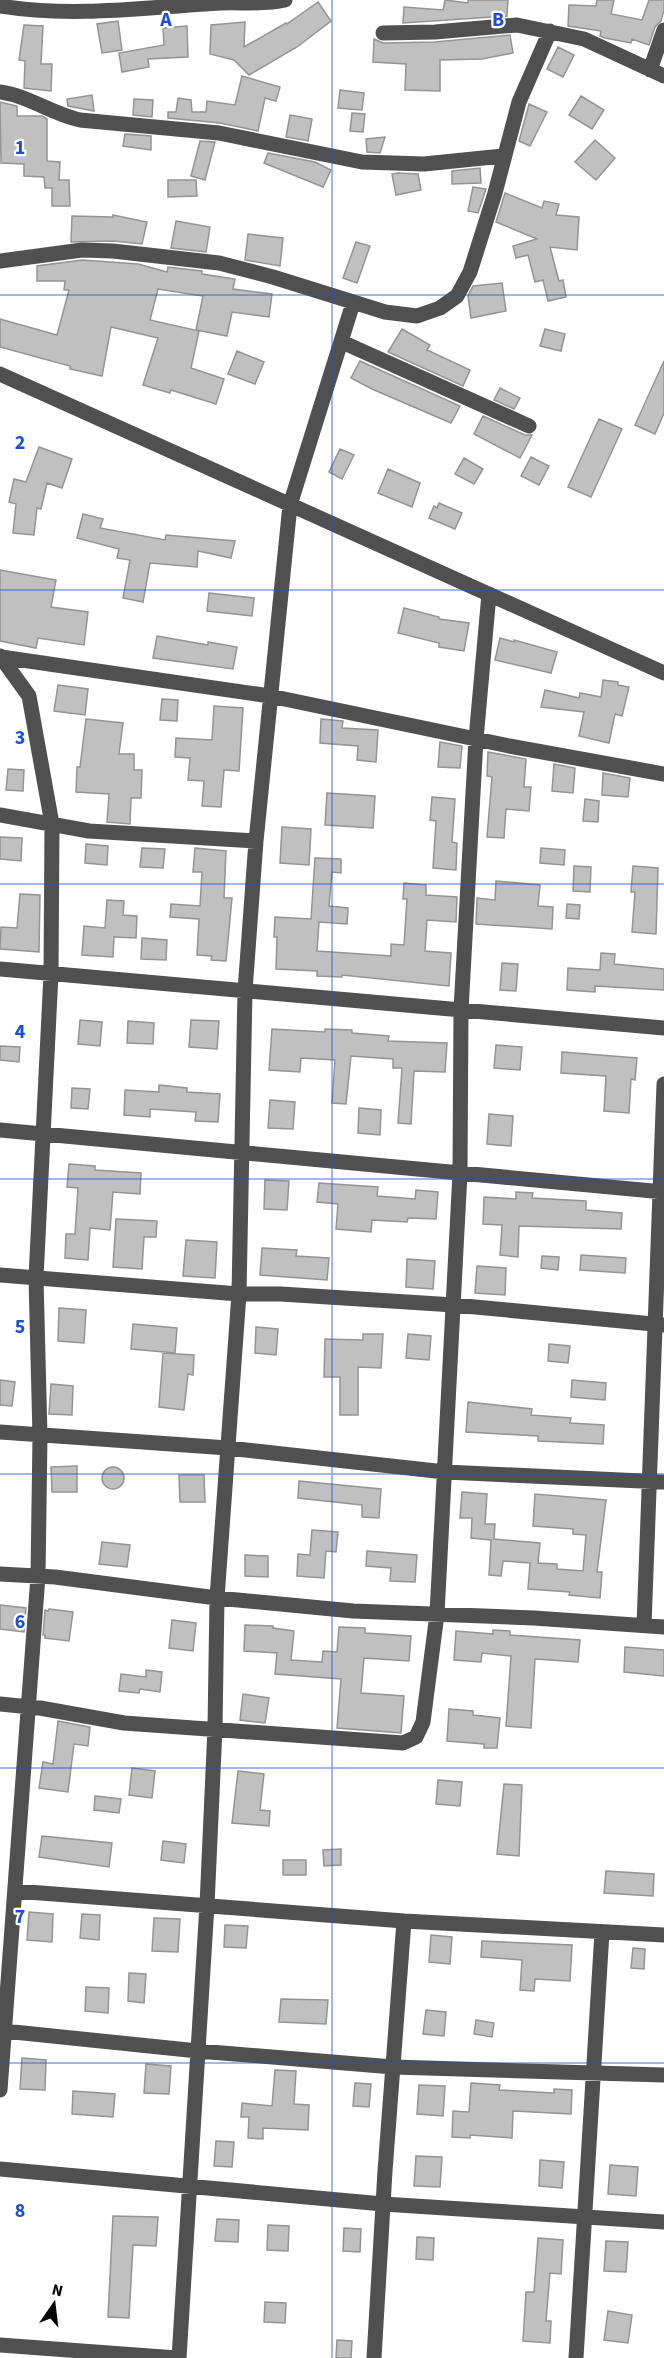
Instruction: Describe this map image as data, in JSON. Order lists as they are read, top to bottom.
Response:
{
  "north": "top",
  "grid": {
    "columns": ["A", "B"],
    "rows": [
      "1",
      "2",
      "3",
      "4",
      "5",
      "6",
      "7",
      "8"
    ]
  }
}
